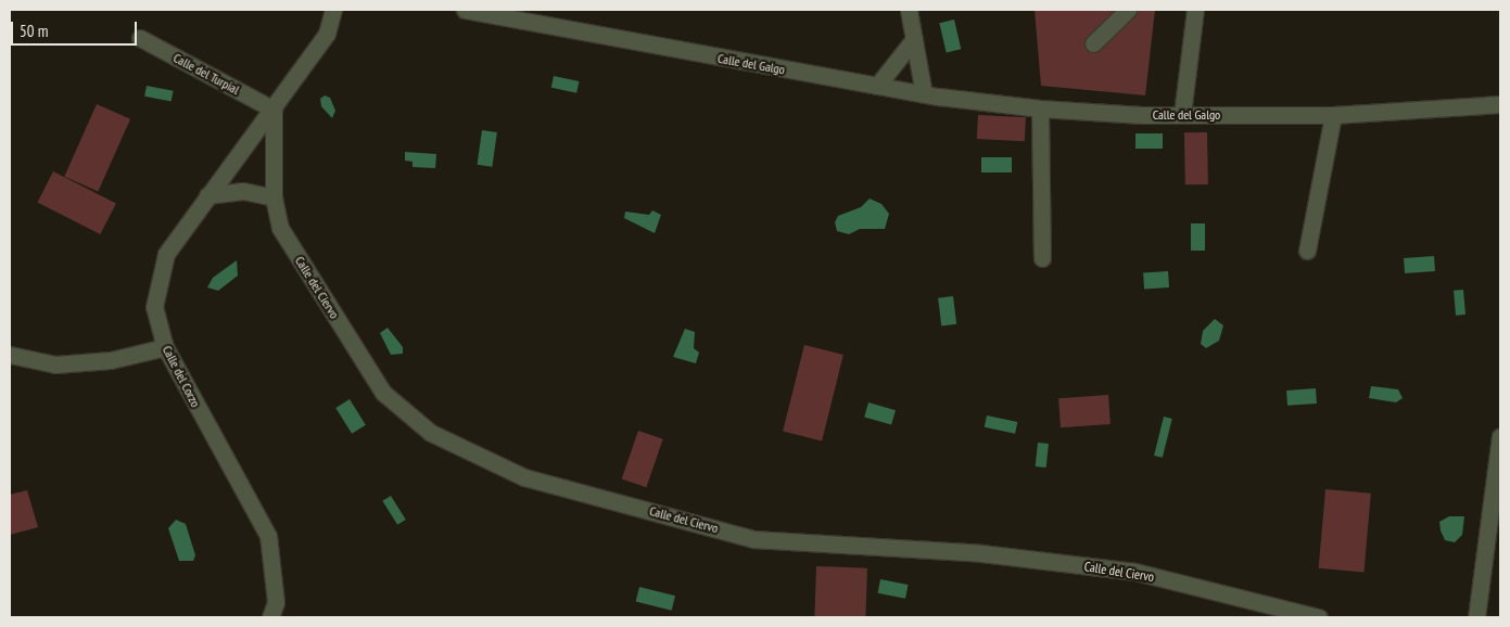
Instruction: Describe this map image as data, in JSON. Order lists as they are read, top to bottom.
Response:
{
  "streets": {
    "street": [
      "Calle del Galgo",
      "Calle del Turpial",
      "Calle del Ciervo",
      "Calle del Corzo"
    ]
  },
  "crossings": [
    ["Calle del Turpial", "Calle del Ciervo"],
    ["Calle del Turpial", "Calle del Corzo"],
    ["Calle del Ciervo", "Calle del Corzo"]
  ],
  "scale_bar": "50 m"
}
